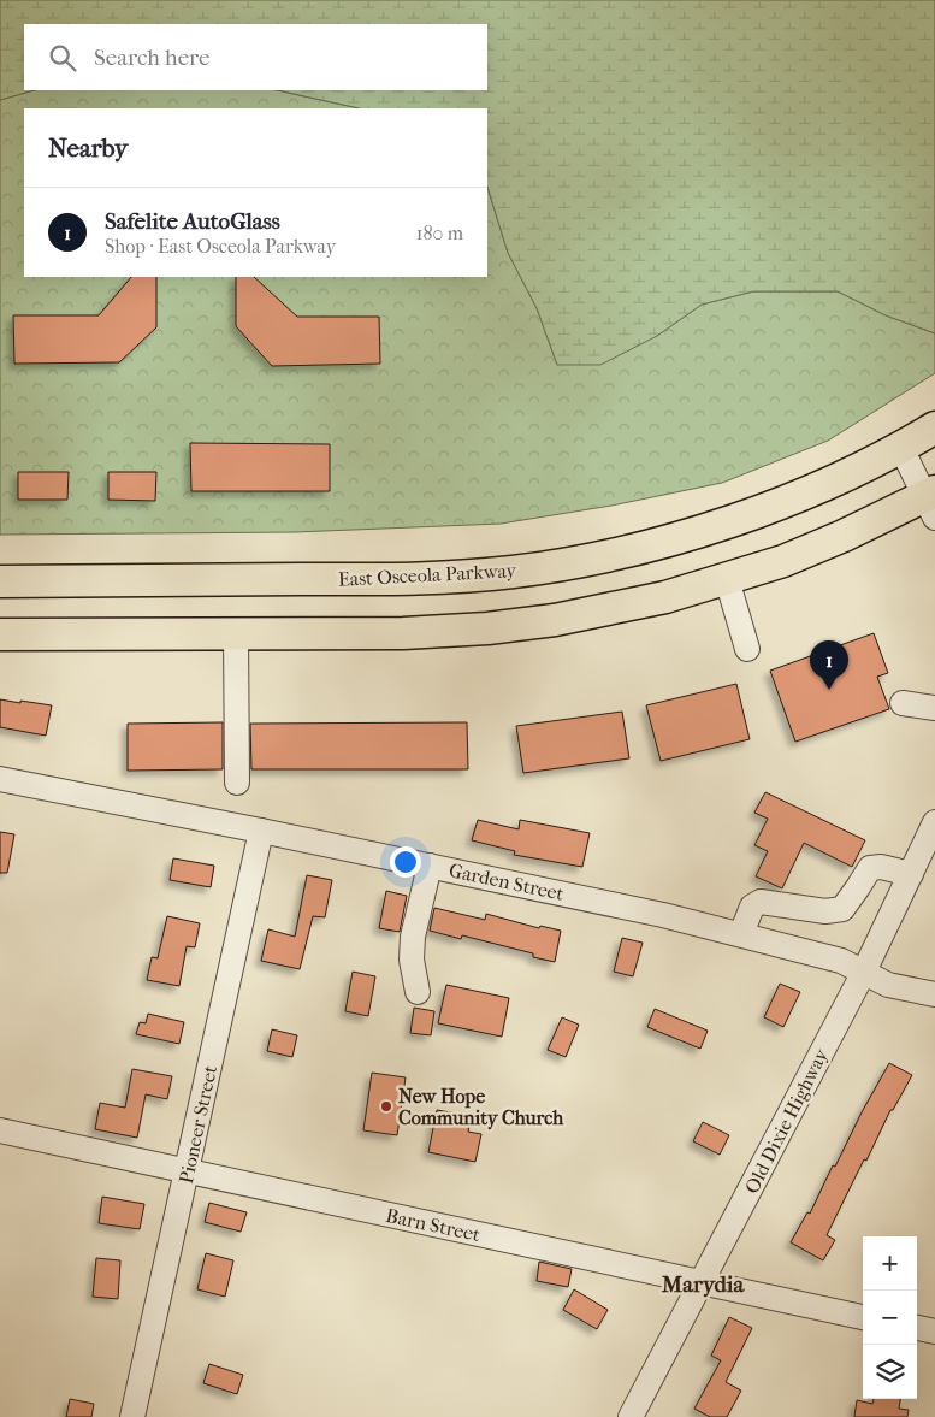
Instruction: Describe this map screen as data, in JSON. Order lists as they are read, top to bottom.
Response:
{
  "streets": {
    "main road": ["East Osceola Parkway"],
    "street": [
      "Garden Street",
      "Old Dixie Highway",
      "Pioneer Street",
      "Barn Street"
    ]
  },
  "crossings": [
    ["Garden Street", "Old Dixie Highway"],
    ["Garden Street", "Pioneer Street"],
    ["Old Dixie Highway", "Barn Street"],
    ["Pioneer Street", "Barn Street"]
  ],
  "districts": ["Marydia"],
  "places": ["New Hope Community Church"],
  "page": {
    "search": "Search here",
    "heading": "Nearby",
    "list": [
      {
        "mark": "1",
        "name": "Safelite AutoGlass",
        "note": "Shop · East Osceola Parkway",
        "value": "180 m"
      }
    ],
    "pins": "1",
    "map_buttons": ["+", "−"]
  }
}
